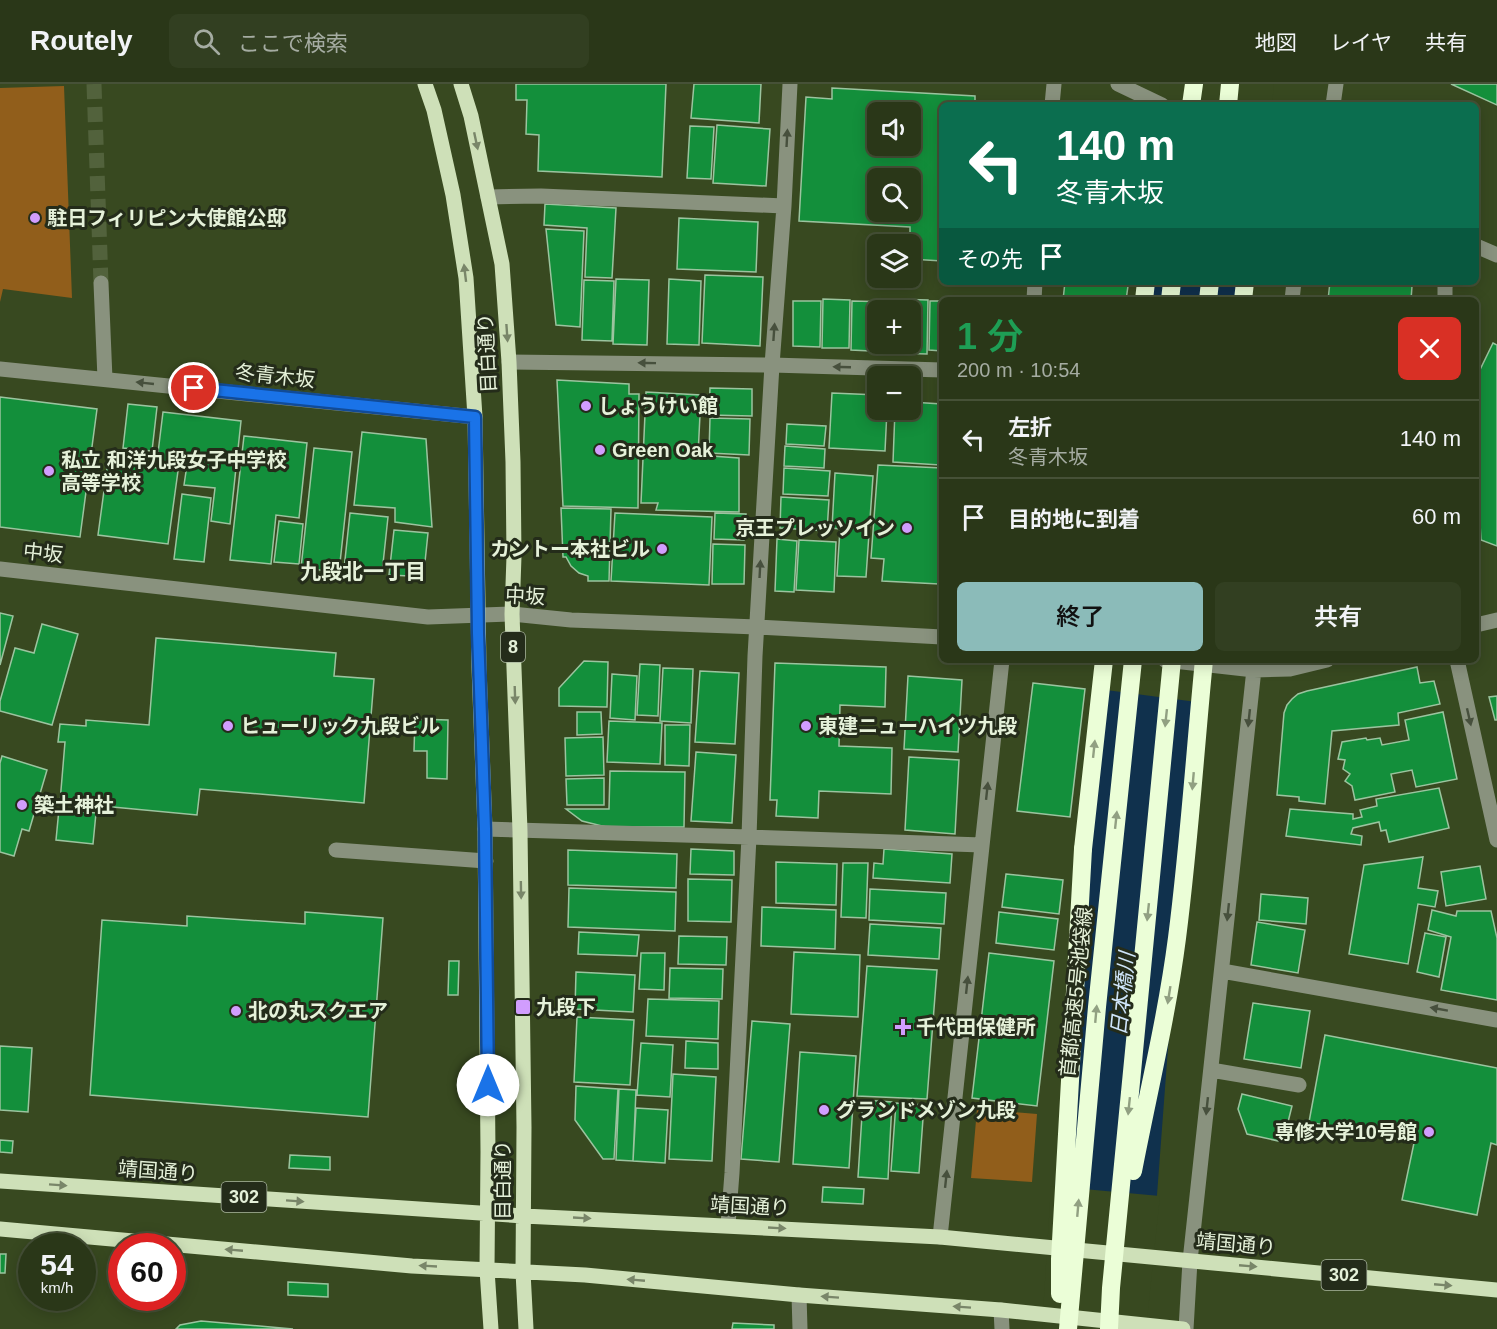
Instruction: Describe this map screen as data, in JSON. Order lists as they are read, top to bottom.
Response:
{
  "streets": {
    "highway": ["首都高速5号池袋線"],
    "main road": [
      "目白通り",
      "8",
      "靖国通り",
      "302"
    ],
    "street": ["冬青木坂", "中坂"]
  },
  "crossings": [
    ["目白通り", "冬青木坂"],
    ["目白通り", "中坂"],
    ["目白通り", "靖国通り"]
  ],
  "one_way": ["冬青木坂"],
  "districts": ["九段北一丁目"],
  "water": ["日本橋川"],
  "places": {
    "other": [
      "駐日フィリピン大使館公邸",
      "しょうけい館",
      "Green Oak",
      "私立 和洋九段女子中学校 高等学校",
      "京王プレッソイン",
      "カントー本社ビル",
      "ヒューリック九段ビル",
      "東建ニューハイツ九段",
      "築土神社",
      "北の丸スクエア",
      "グランドメゾン九段",
      "専修大学10号館"
    ],
    "transit": ["九段下"],
    "health": ["千代田保健所"]
  },
  "page": {
    "header": "Routely",
    "search": "ここで検索",
    "nav": ["地図", "レイヤ", "共有"],
    "map_buttons": ["+", "−"],
    "turn": ["140 m", "冬青木坂"],
    "then": "その先",
    "heading": ["1 分", "200 m · 10:54"],
    "list": [
      {
        "name": "左折",
        "note": "冬青木坂",
        "value": "140 m"
      },
      {
        "name": "目的地に到着",
        "value": "60 m"
      }
    ],
    "buttons": ["終了", "共有"],
    "speed": "54 km/h",
    "limit": "60"
  }
}
